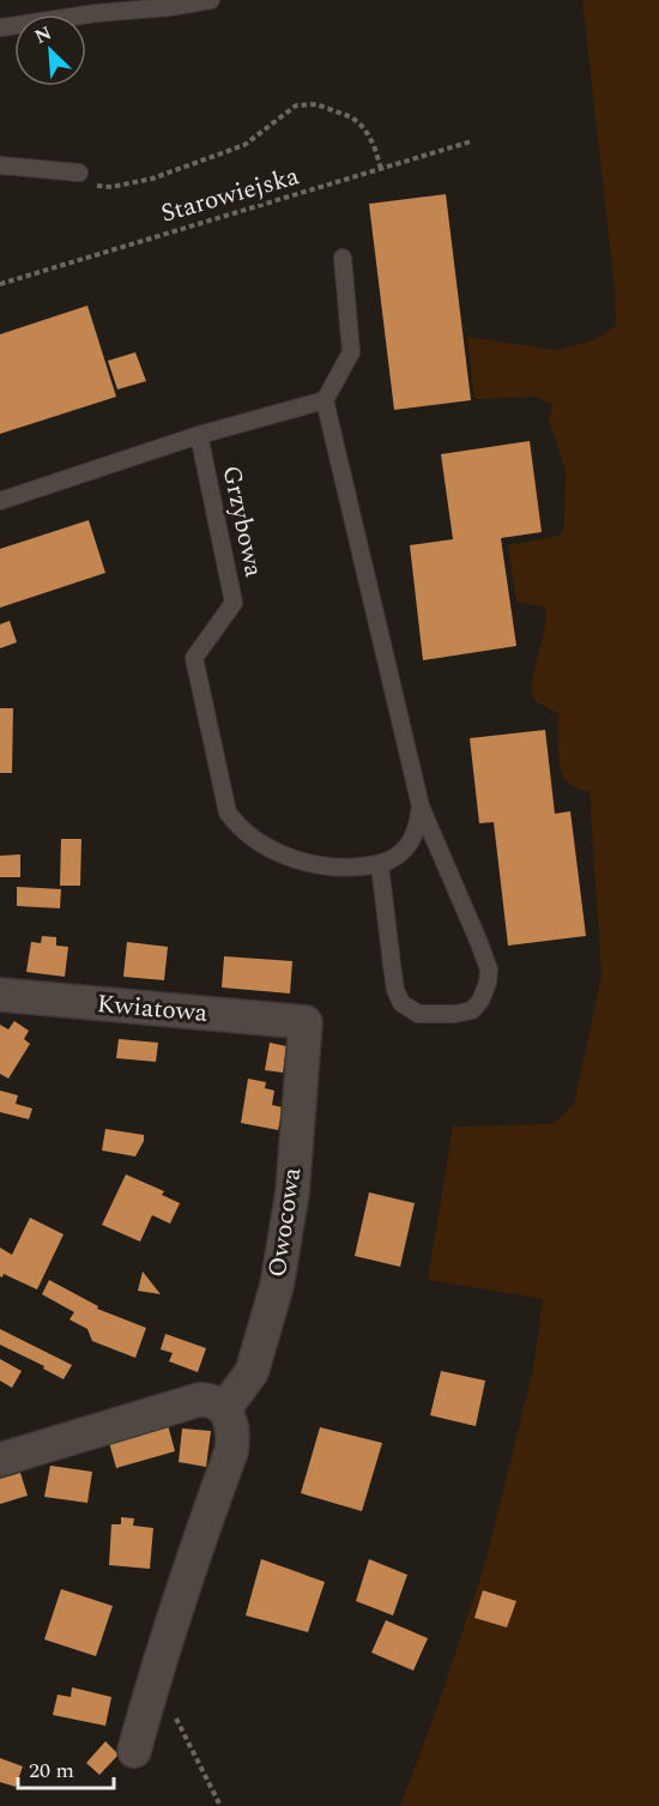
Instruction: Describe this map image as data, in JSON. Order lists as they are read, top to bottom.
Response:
{
  "streets": {
    "street": ["Kwiatowa", "Owocowa"],
    "lane": ["Grzybowa"],
    "path": ["Starowiejska"]
  },
  "crossings": [
    ["Kwiatowa", "Owocowa"]
  ],
  "scale_bar": "20 m",
  "north": "top left"
}
